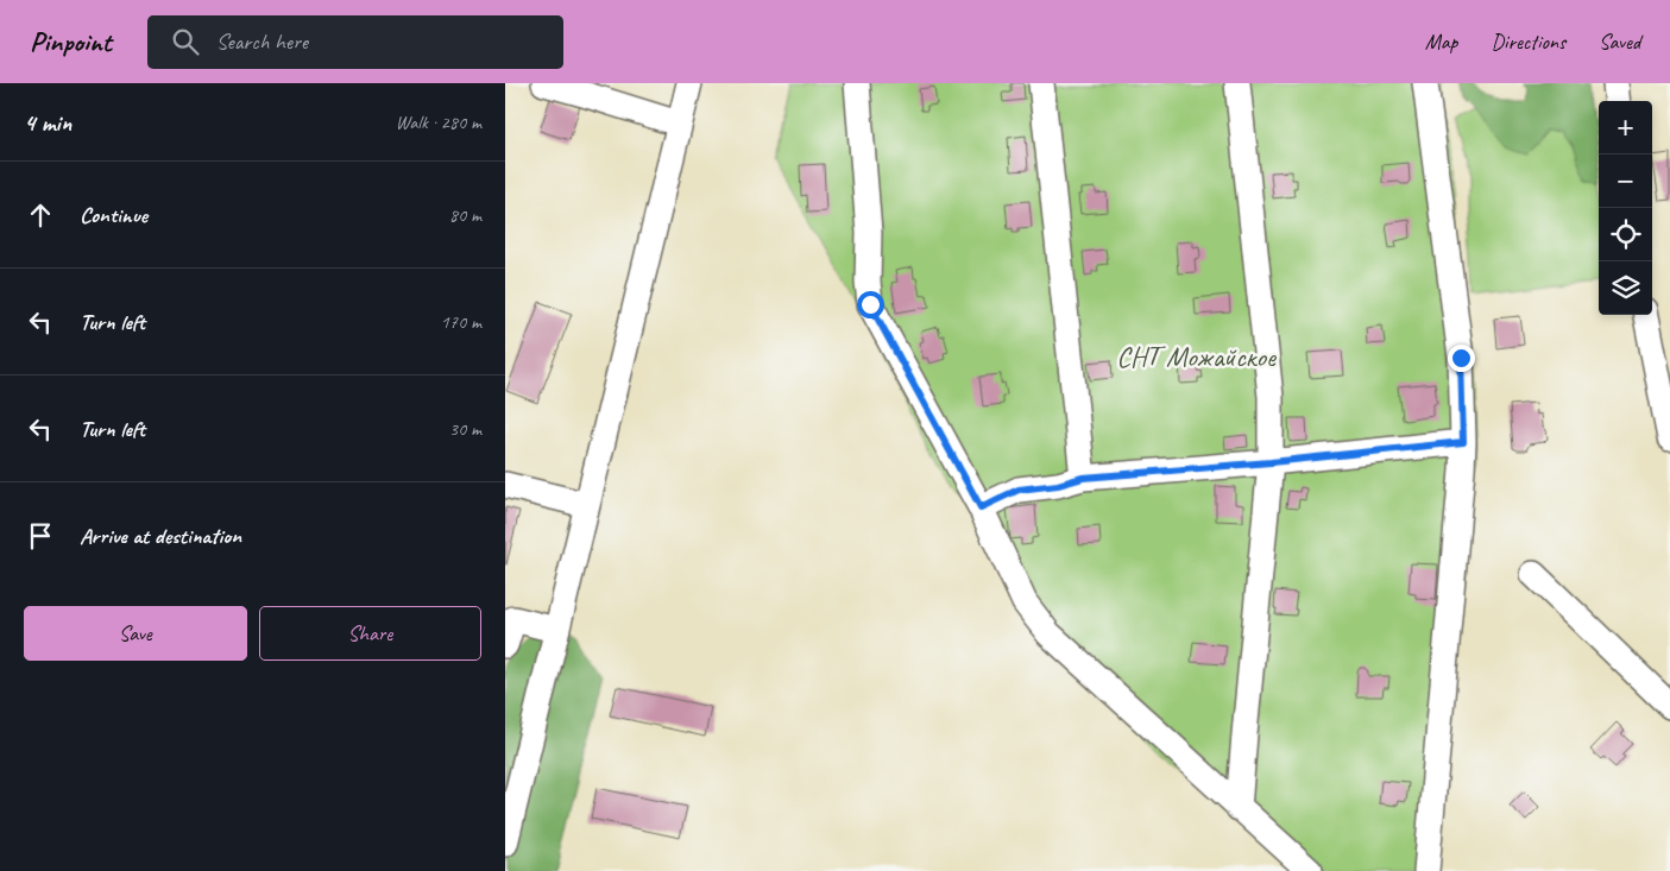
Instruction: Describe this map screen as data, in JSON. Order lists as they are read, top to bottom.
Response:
{
  "parks": ["СНТ Можайское"],
  "page": {
    "header": "Pinpoint",
    "search": "Search here",
    "nav": ["Map", "Directions", "Saved"],
    "heading": ["4 min", "Walk · 280 m"],
    "map_buttons": ["+", "−"],
    "list": [
      ["Continue", "80 m"],
      ["Turn left", "170 m"],
      ["Turn left", "30 m"],
      "Arrive at destination"
    ],
    "buttons": ["Save", "Share"]
  }
}
